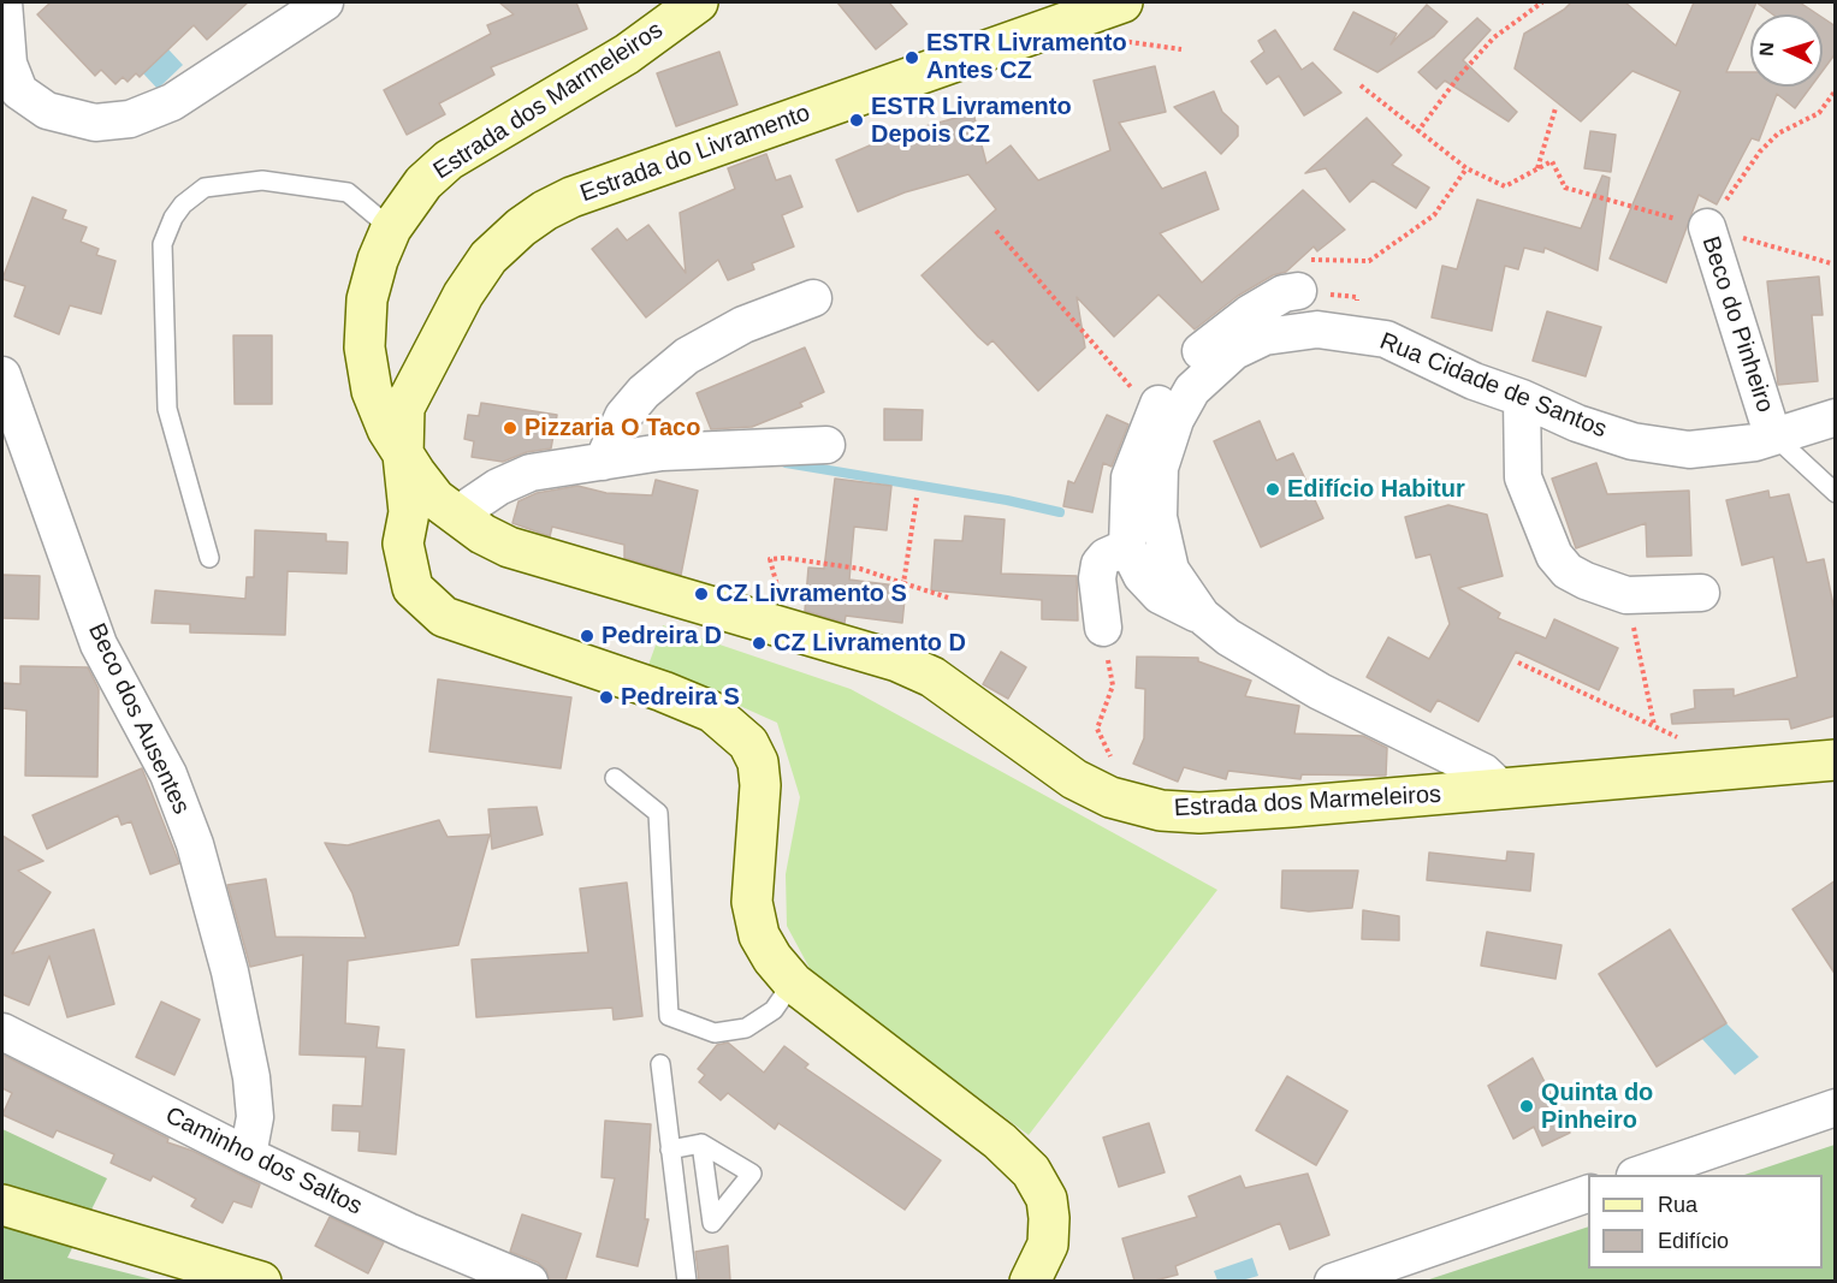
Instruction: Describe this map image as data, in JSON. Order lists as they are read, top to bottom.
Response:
{
  "streets": {
    "main road": ["Estrada dos Marmeleiros", "Estrada do Livramento"],
    "street": [
      "Beco do Pinheiro",
      "Rua Cidade de Santos",
      "Beco dos Ausentes",
      "Caminho dos Saltos"
    ]
  },
  "crossings": [
    ["Estrada dos Marmeleiros", "Estrada do Livramento"],
    ["Estrada dos Marmeleiros", "Rua Cidade de Santos"],
    ["Beco do Pinheiro", "Rua Cidade de Santos"],
    ["Beco dos Ausentes", "Caminho dos Saltos"]
  ],
  "places": [
    "ESTR Livramento Antes CZ",
    "ESTR Livramento Depois CZ",
    "Pizzaria O Taco",
    "Edifício Habitur",
    "CZ Livramento S",
    "Pedreira D",
    "CZ Livramento D",
    "Pedreira S",
    "Quinta do Pinheiro"
  ],
  "legend": ["Rua", "Edifício"],
  "north": "left"
}
